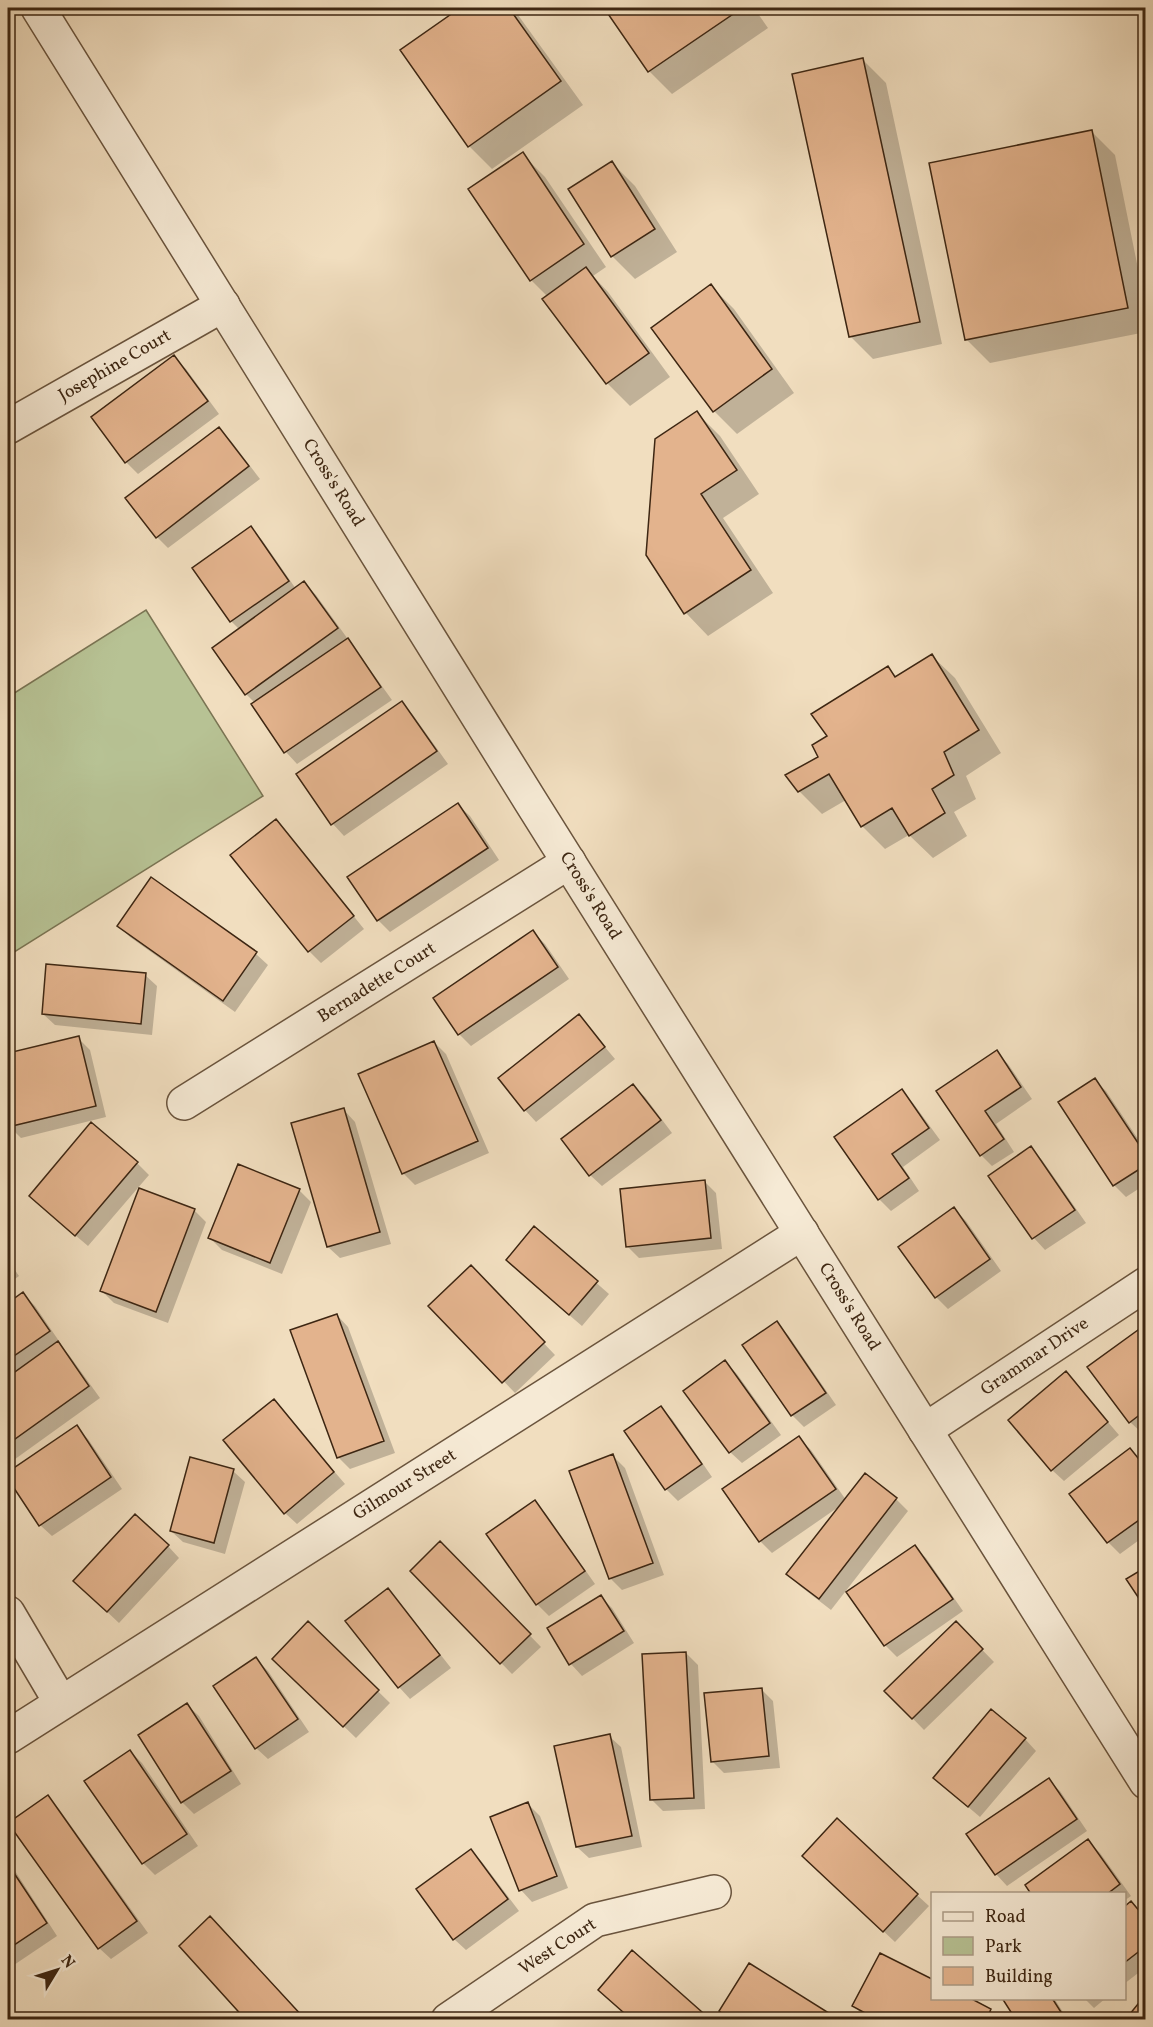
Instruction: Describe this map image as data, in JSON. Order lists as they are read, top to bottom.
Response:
{
  "streets": {
    "street": [
      "Josephine Court",
      "Cross's Road",
      "Bernadette Court",
      "Grammar Drive",
      "Gilmour Street",
      "West Court"
    ]
  },
  "crossings": [
    ["Josephine Court", "Cross's Road"],
    ["Cross's Road", "Bernadette Court"],
    ["Cross's Road", "Grammar Drive"],
    ["Cross's Road", "Gilmour Street"]
  ],
  "legend": ["Road", "Park", "Building"],
  "north": "top right"
}
